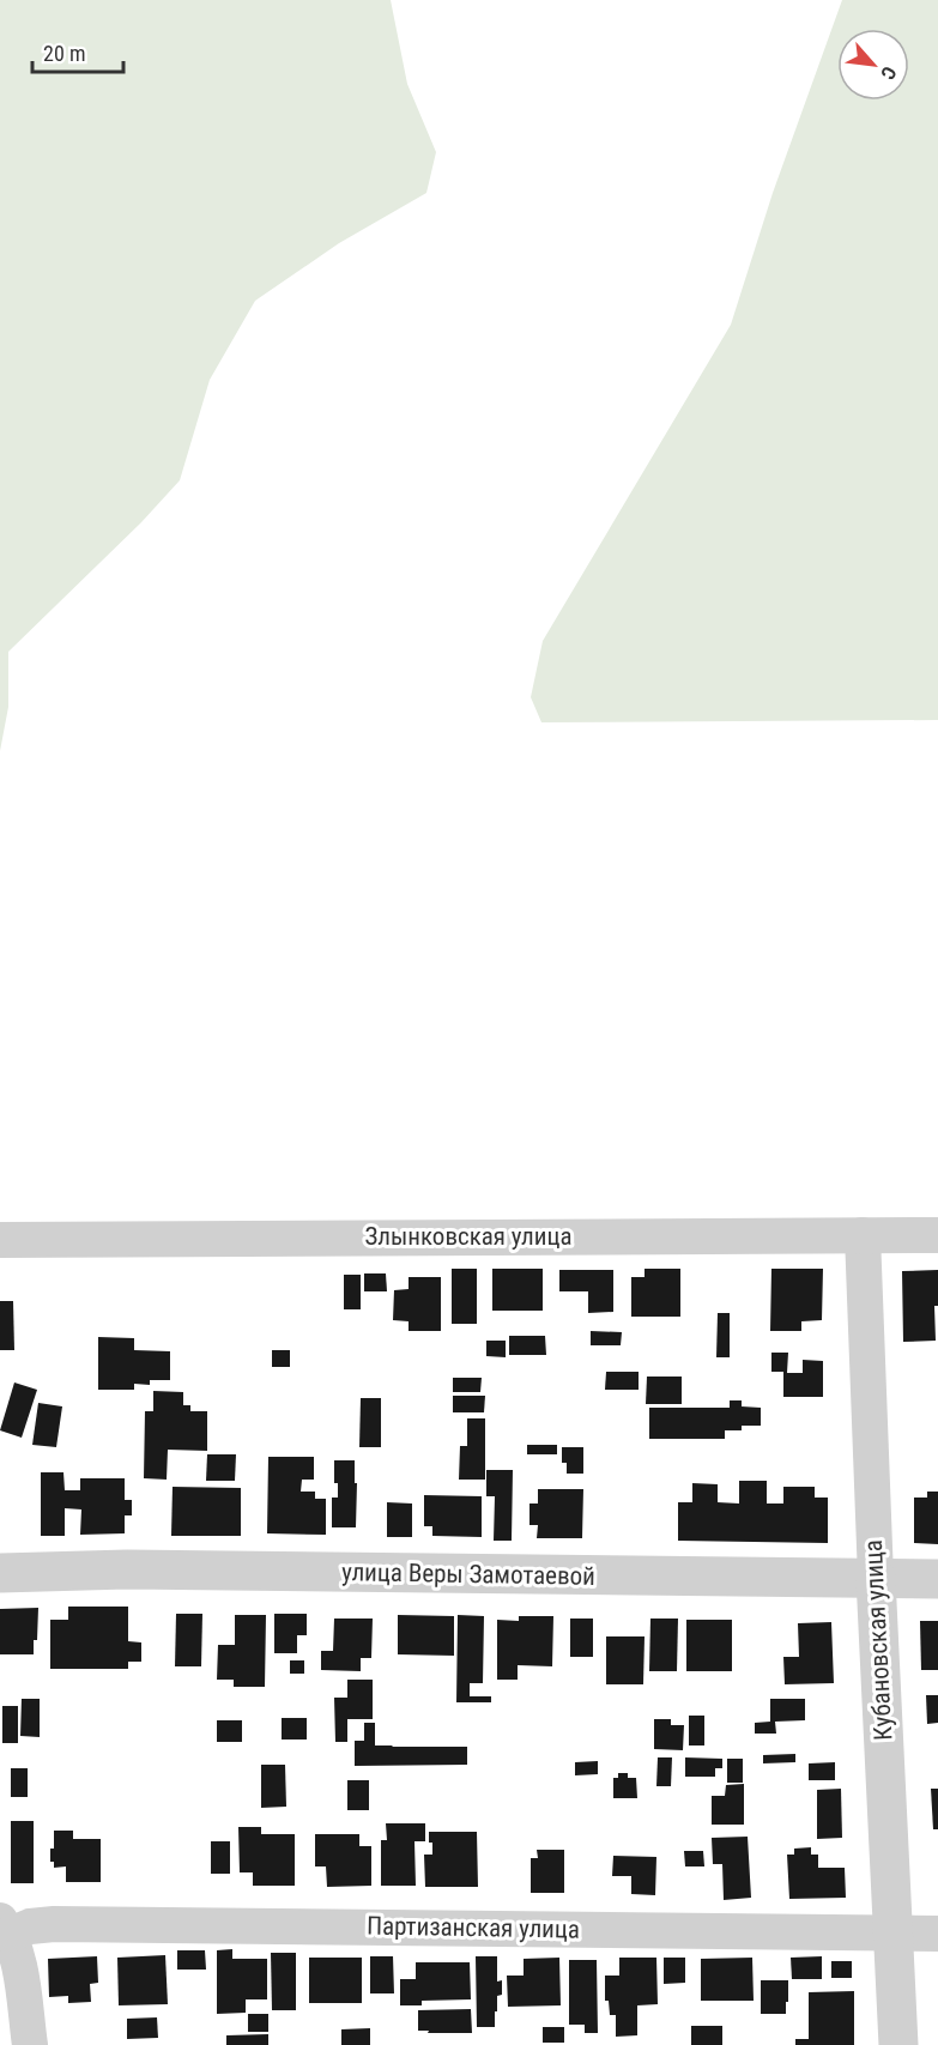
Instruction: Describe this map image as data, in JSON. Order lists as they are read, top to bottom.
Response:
{
  "streets": {
    "street": [
      "Злынковская улица",
      "улица Веры Замотаевой",
      "Кубановская улица",
      "Партизанская улица"
    ]
  },
  "crossings": [
    ["Злынковская улица", "Кубановская улица"],
    ["улица Веры Замотаевой", "Кубановская улица"],
    ["Кубановская улица", "Партизанская улица"]
  ],
  "scale_bar": "20 m",
  "north": "bottom right"
}
